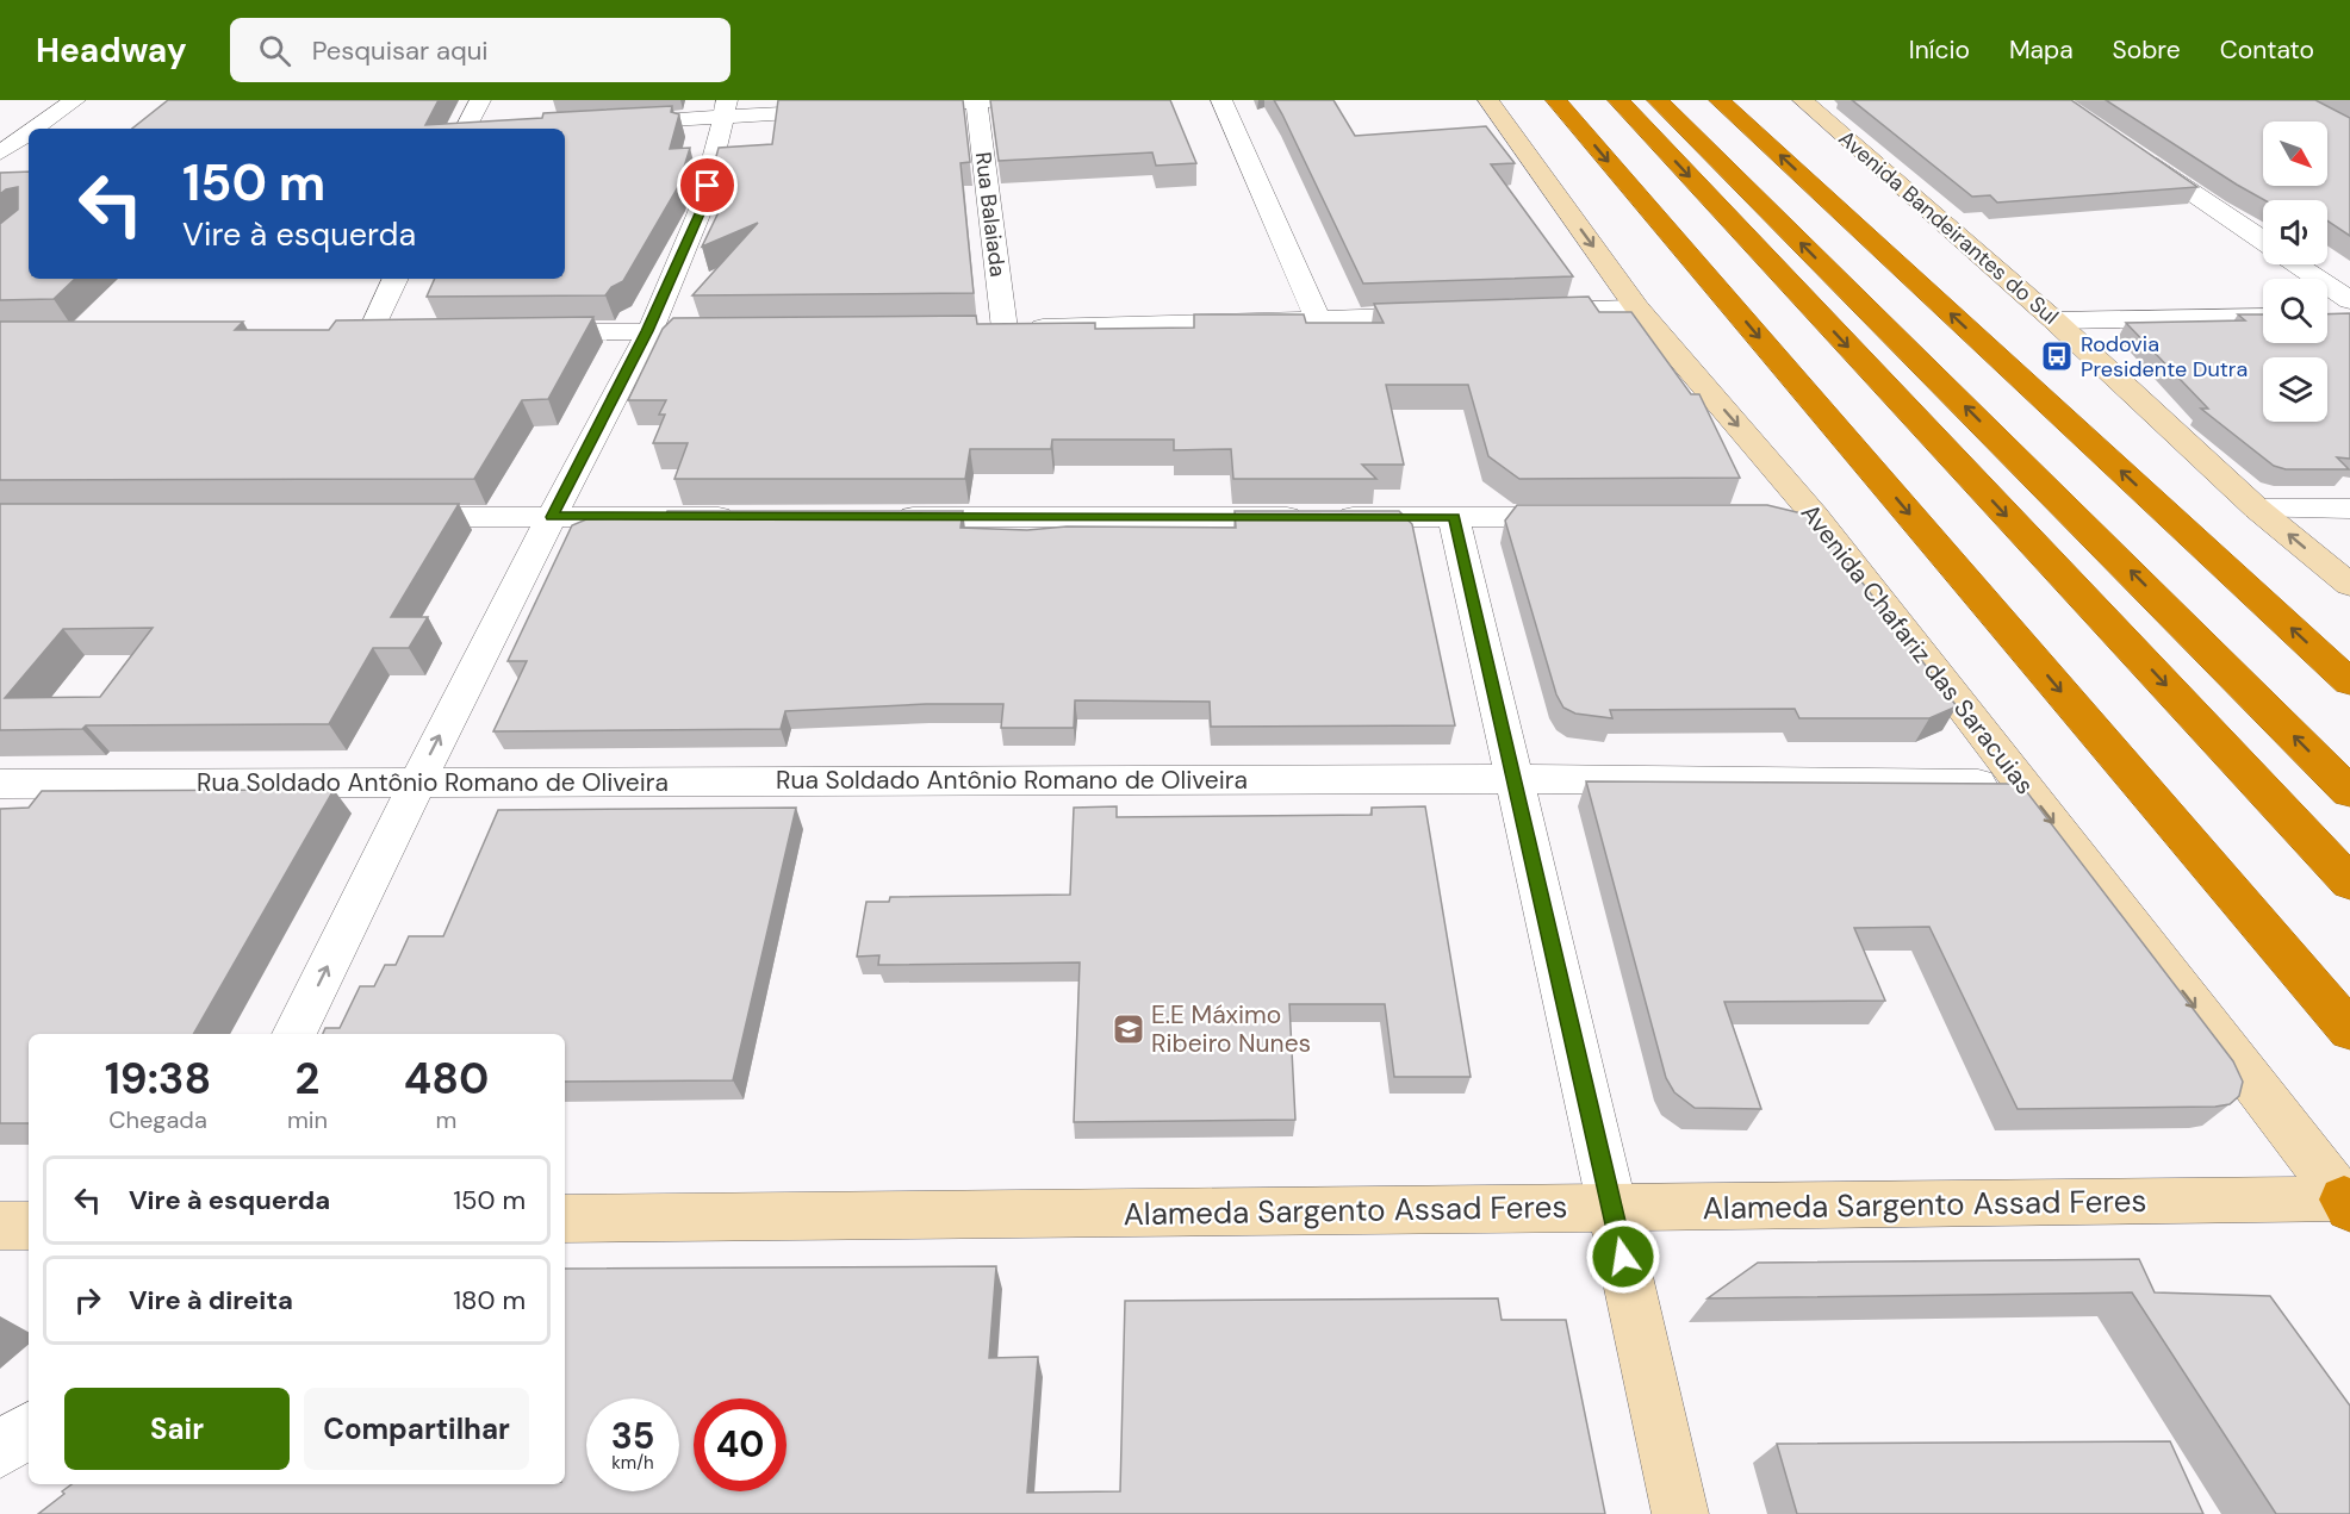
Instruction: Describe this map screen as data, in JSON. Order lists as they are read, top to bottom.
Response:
{
  "streets": {
    "main road": ["Avenida Bandeirantes do Sul", "Avenida Chafariz das Saracuias", "Alameda Sargento Assad Feres"],
    "street": ["Rua Balaiada", "Rua Soldado Antônio Romano de Oliveira"]
  },
  "crossings": [
    ["Avenida Chafariz das Saracuias", "Rua Soldado Antônio Romano de Oliveira"],
    ["Avenida Chafariz das Saracuias", "Alameda Sargento Assad Feres"]
  ],
  "one_way": ["Avenida Chafariz das Saracuias"],
  "places": {
    "bus stop": ["Rodovia Presidente Dutra"],
    "school or university": ["E.E Máximo Ribeiro Nunes"]
  },
  "north": "bottom right",
  "page": {
    "header": "Headway",
    "search": "Pesquisar aqui",
    "nav": [
      "Início",
      "Mapa",
      "Sobre",
      "Contato"
    ],
    "turn": ["150 m", "Vire à esquerda"],
    "eta": [
      "19:38",
      "Chegada",
      "2",
      "min",
      "480",
      "m"
    ],
    "list": [
      {
        "name": "Vire à esquerda",
        "value": "150 m"
      },
      {
        "name": "Vire à direita",
        "value": "180 m"
      }
    ],
    "buttons": ["Sair", "Compartilhar"],
    "speed": "35 km/h",
    "limit": "40"
  }
}
